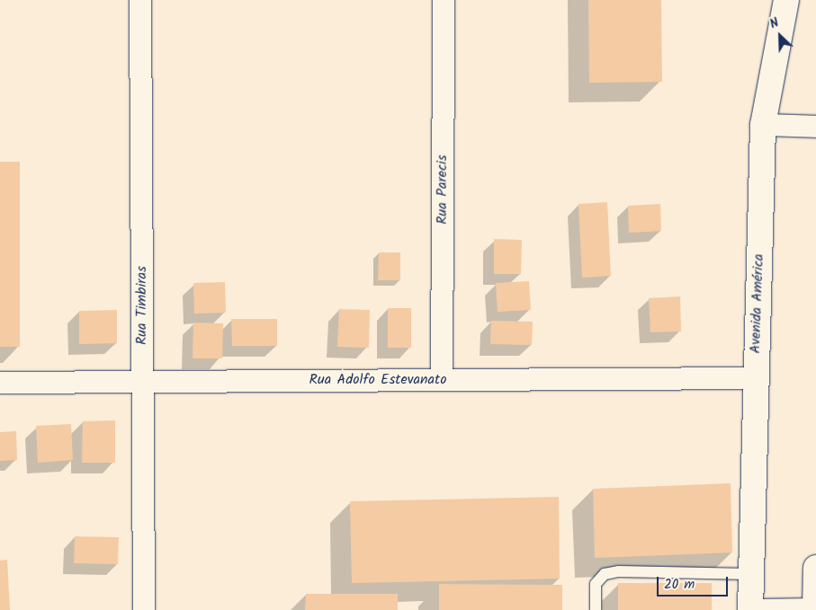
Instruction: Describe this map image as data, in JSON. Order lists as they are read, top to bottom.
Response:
{
  "streets": {
    "main road": ["Avenida América"],
    "street": ["Rua Parecis", "Rua Timbiras", "Rua Adolfo Estevanato"]
  },
  "crossings": [
    ["Rua Parecis", "Rua Adolfo Estevanato"],
    ["Avenida América", "Rua Adolfo Estevanato"],
    ["Rua Timbiras", "Rua Adolfo Estevanato"]
  ],
  "scale_bar": "20 m",
  "north": "top left"
}
